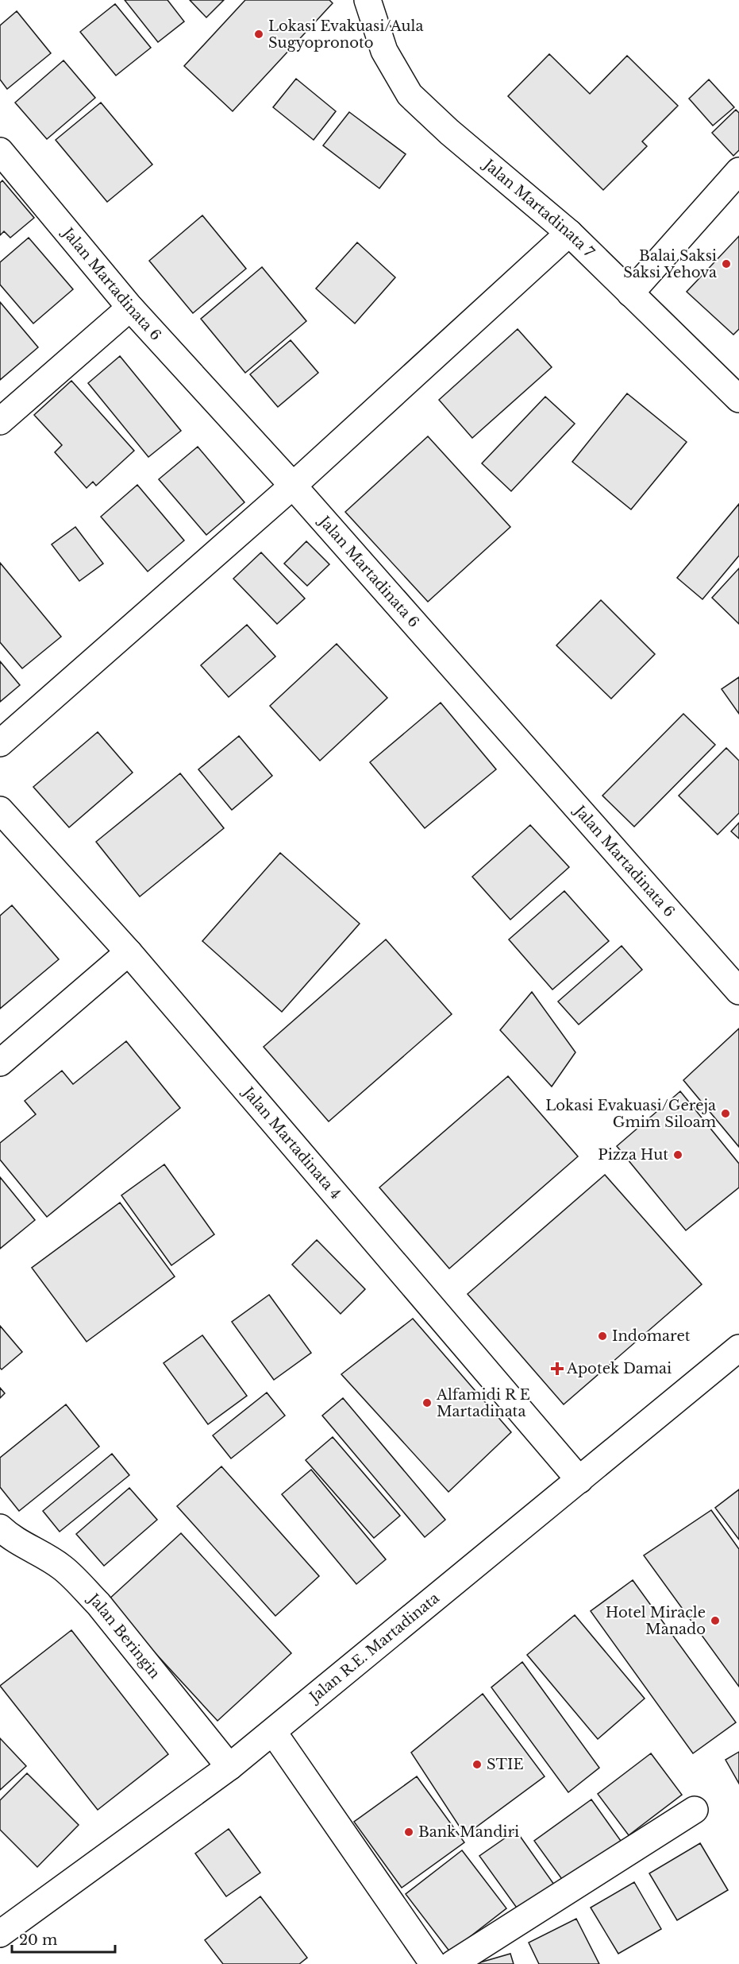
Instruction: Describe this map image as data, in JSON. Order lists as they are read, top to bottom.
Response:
{
  "streets": {
    "main road": [
      "Jalan Martadinata 7",
      "Jalan Martadinata 6",
      "Jalan Martadinata 4",
      "Jalan Beringin",
      "Jalan R.E. Martadinata"
    ]
  },
  "crossings": [
    ["Jalan Martadinata 4", "Jalan R.E. Martadinata"],
    ["Jalan Beringin", "Jalan R.E. Martadinata"]
  ],
  "places": {
    "other": [
      "Lokasi Evakuasi/Aula Sugyopronoto",
      "Balai Saksi Saksi Yehova",
      "Lokasi Evakuasi/Gereja Gmim Siloam",
      "Pizza Hut",
      "Indomaret",
      "Alfamidi R E Martadinata",
      "Hotel Miracle Manado",
      "STIE",
      "Bank Mandiri"
    ],
    "health": ["Apotek Damai"]
  },
  "scale_bar": "20 m"
}
